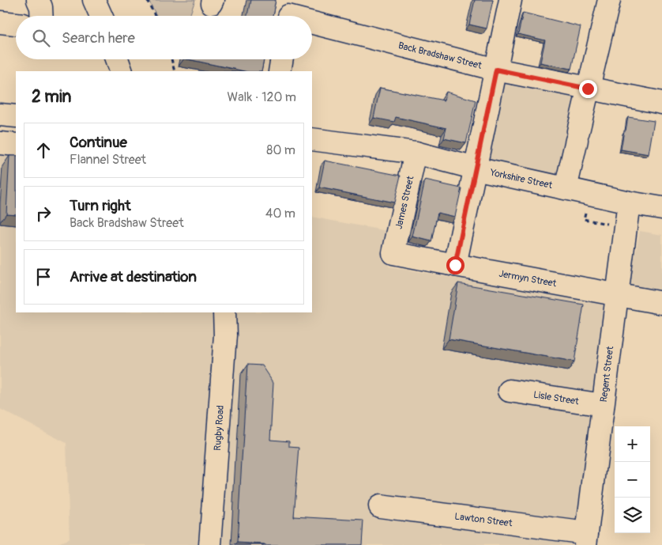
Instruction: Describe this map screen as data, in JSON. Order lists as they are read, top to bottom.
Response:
{
  "streets": {
    "main road": [
      "Back Bradshaw Street",
      "Yorkshire Street",
      "James Street",
      "Jermyn Street",
      "Regent Street",
      "Lisle Street",
      "Rugby Road",
      "Lawton Street"
    ]
  },
  "crossings": [
    ["Yorkshire Street", "James Street"],
    ["Yorkshire Street", "Regent Street"],
    ["James Street", "Jermyn Street"],
    ["Jermyn Street", "Regent Street"],
    ["Regent Street", "Lisle Street"],
    ["Regent Street", "Lawton Street"]
  ],
  "page": {
    "search": "Search here",
    "heading": ["2 min", "Walk · 120 m"],
    "list": [
      ["Continue", "Flannel Street", "80 m"],
      ["Turn right", "Back Bradshaw Street", "40 m"],
      "Arrive at destination"
    ],
    "map_buttons": ["+", "−"]
  }
}
